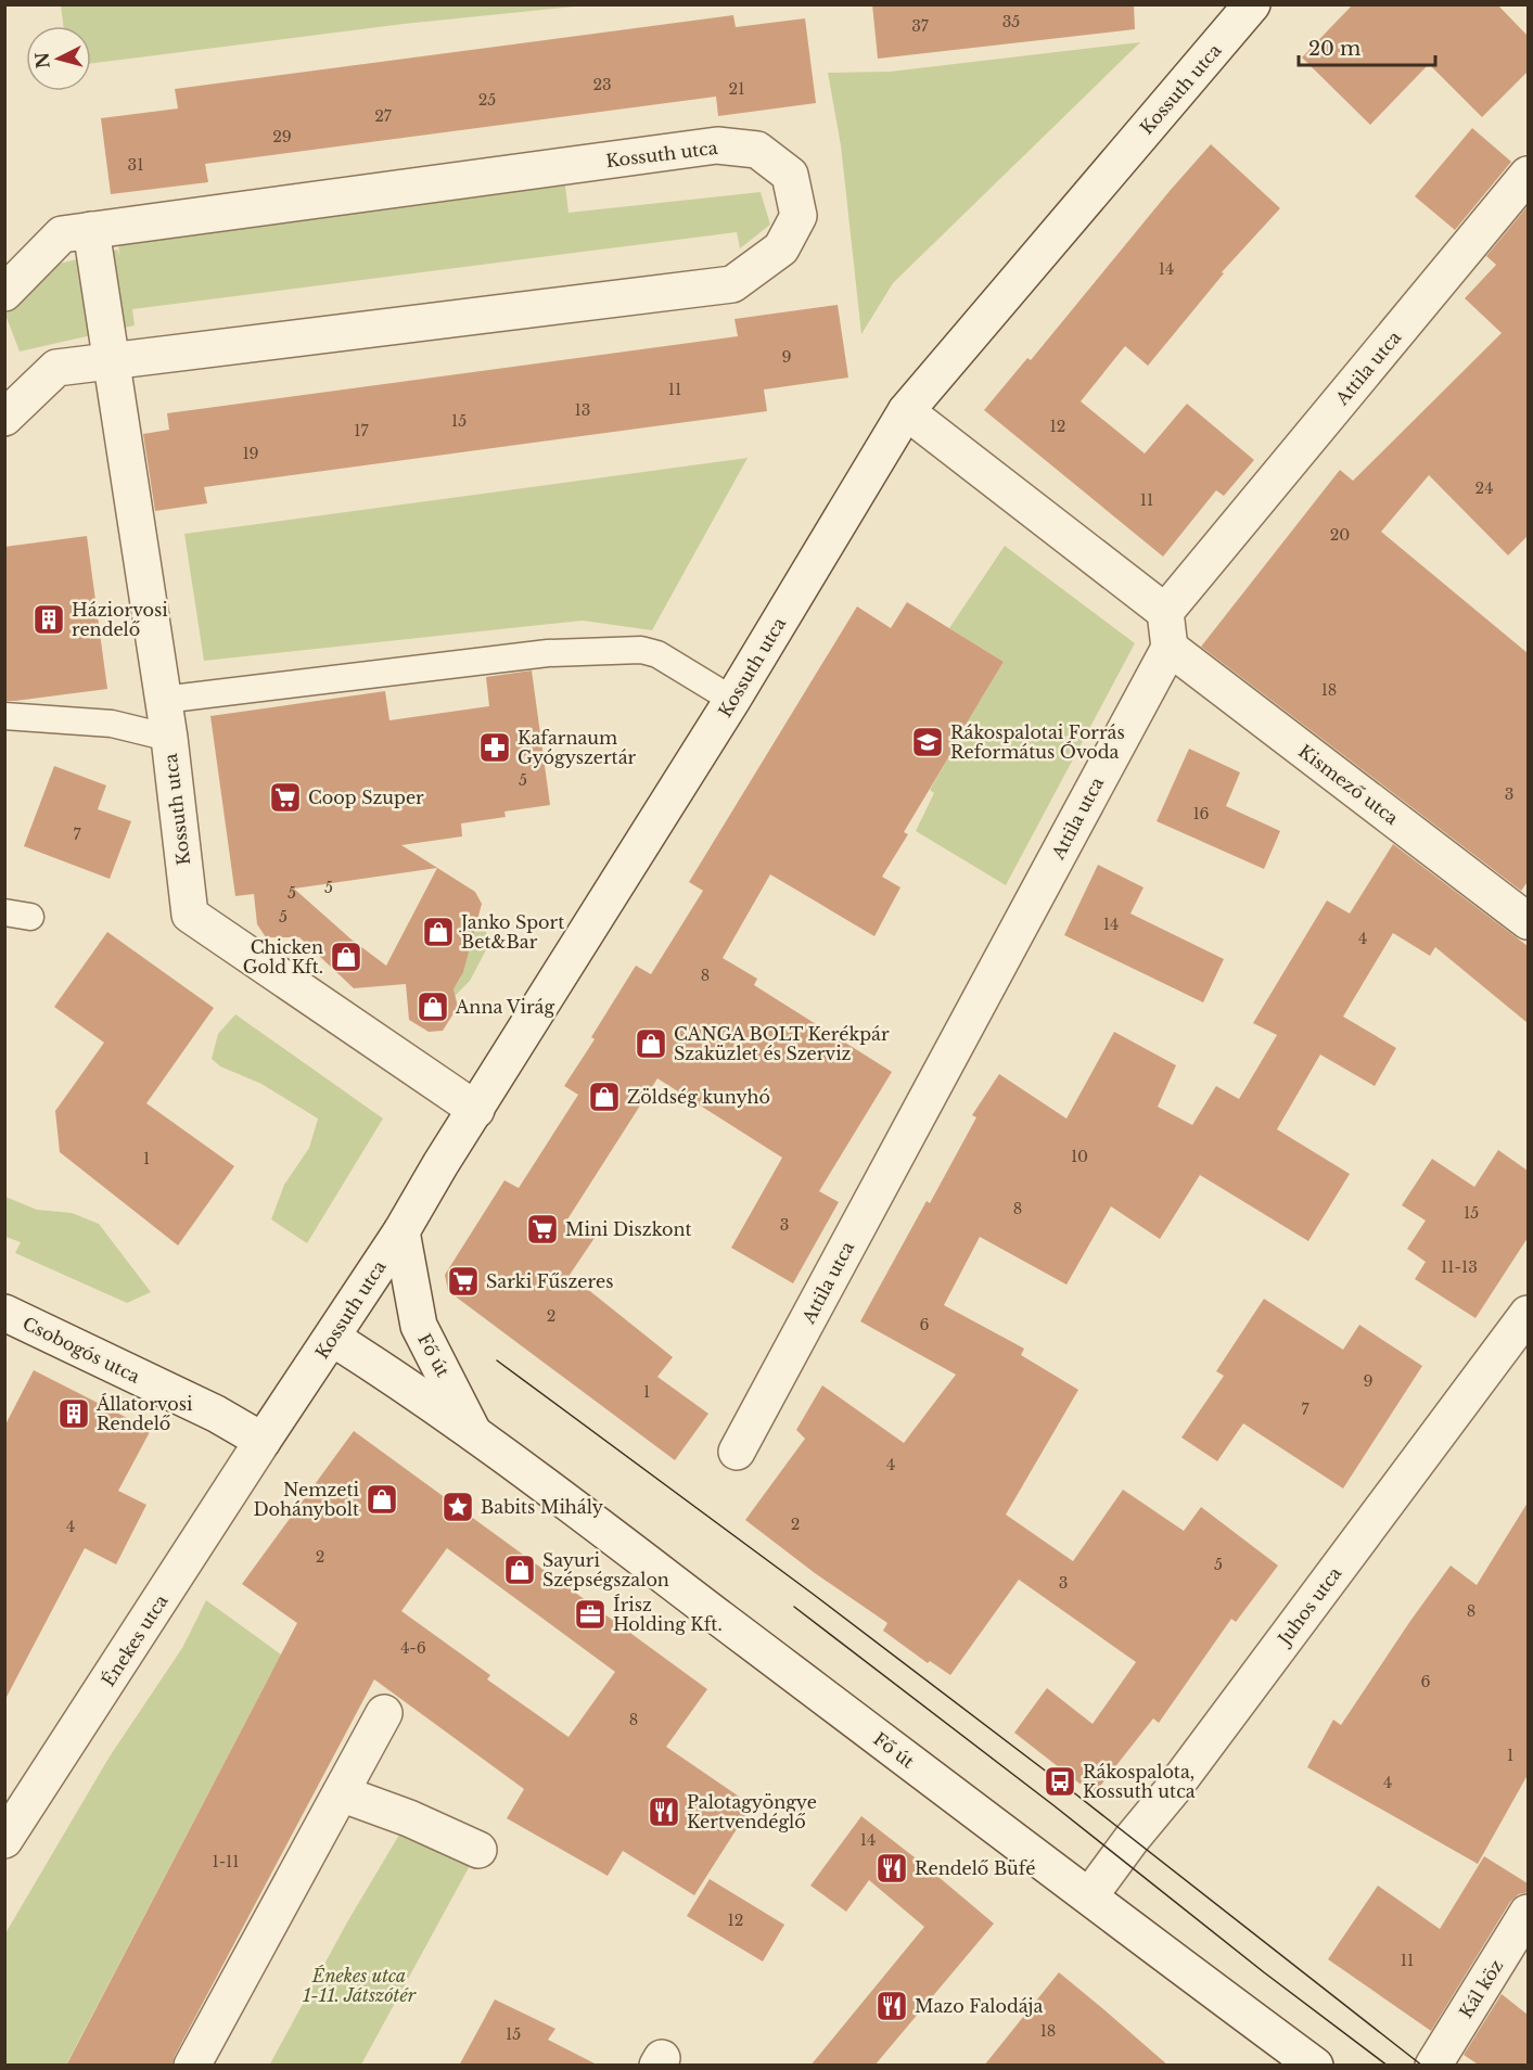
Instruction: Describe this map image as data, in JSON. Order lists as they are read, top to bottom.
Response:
{
  "streets": {
    "street": [
      "Kossuth utca",
      "Attila utca",
      "Kismező utca",
      "Csobogós utca",
      "Fő út",
      "Juhos utca",
      "Énekes utca",
      "Kál köz"
    ]
  },
  "crossings": [
    ["Kossuth utca", "Csobogós utca"],
    ["Kossuth utca", "Fő út"],
    ["Kossuth utca", "Énekes utca"],
    ["Attila utca", "Kismező utca"],
    ["Csobogós utca", "Énekes utca"],
    ["Fő út", "Juhos utca"]
  ],
  "parks": ["Énekes utca 1-11. Játszótér"],
  "places": {
    "building": ["Háziorvosi rendelő", "Állatorvosi Rendelő"],
    "school or university": ["Rákospalotai Forrás Református Óvoda"],
    "pharmacy": ["Kafarnaum Gyógyszertár"],
    "supermarket": ["Coop Szuper", "Mini Diszkont", "Sarki Fűszeres"],
    "shop": [
      "Janko Sport Bet&Bar",
      "Chicken Gold Kft.",
      "Anna Virág",
      "CANGA BOLT Kerékpár Szaküzlet és Szerviz",
      "Zöldség kunyhó",
      "Nemzeti Dohánybolt",
      "Sayuri Szépségszalon"
    ],
    "place": ["Babits Mihály"],
    "office": ["Írisz Holding Kft."],
    "bus stop": ["Rákospalota, Kossuth utca"],
    "restaurant": ["Palotagyöngye Kertvendéglő", "Rendelő Büfé", "Mazo Falodája"]
  },
  "house_numbers": [
    "35",
    "37",
    "23",
    "21",
    "25",
    "27",
    "29",
    "31",
    "14",
    "9",
    "11",
    "13",
    "15",
    "12",
    "17",
    "19",
    "24",
    "11",
    "20",
    "18",
    "5",
    "3",
    "16",
    "7",
    "5",
    "5",
    "5",
    "14",
    "4",
    "8",
    "10",
    "1",
    "8",
    "15",
    "3",
    "11-13",
    "2",
    "6",
    "9",
    "1",
    "7",
    "4",
    "2",
    "4",
    "2",
    "5",
    "3",
    "8",
    "4-6",
    "6",
    "8",
    "1",
    "4",
    "14",
    "1-11",
    "12",
    "11",
    "18",
    "15"
  ],
  "scale_bar": "20 m",
  "north": "left"
}
